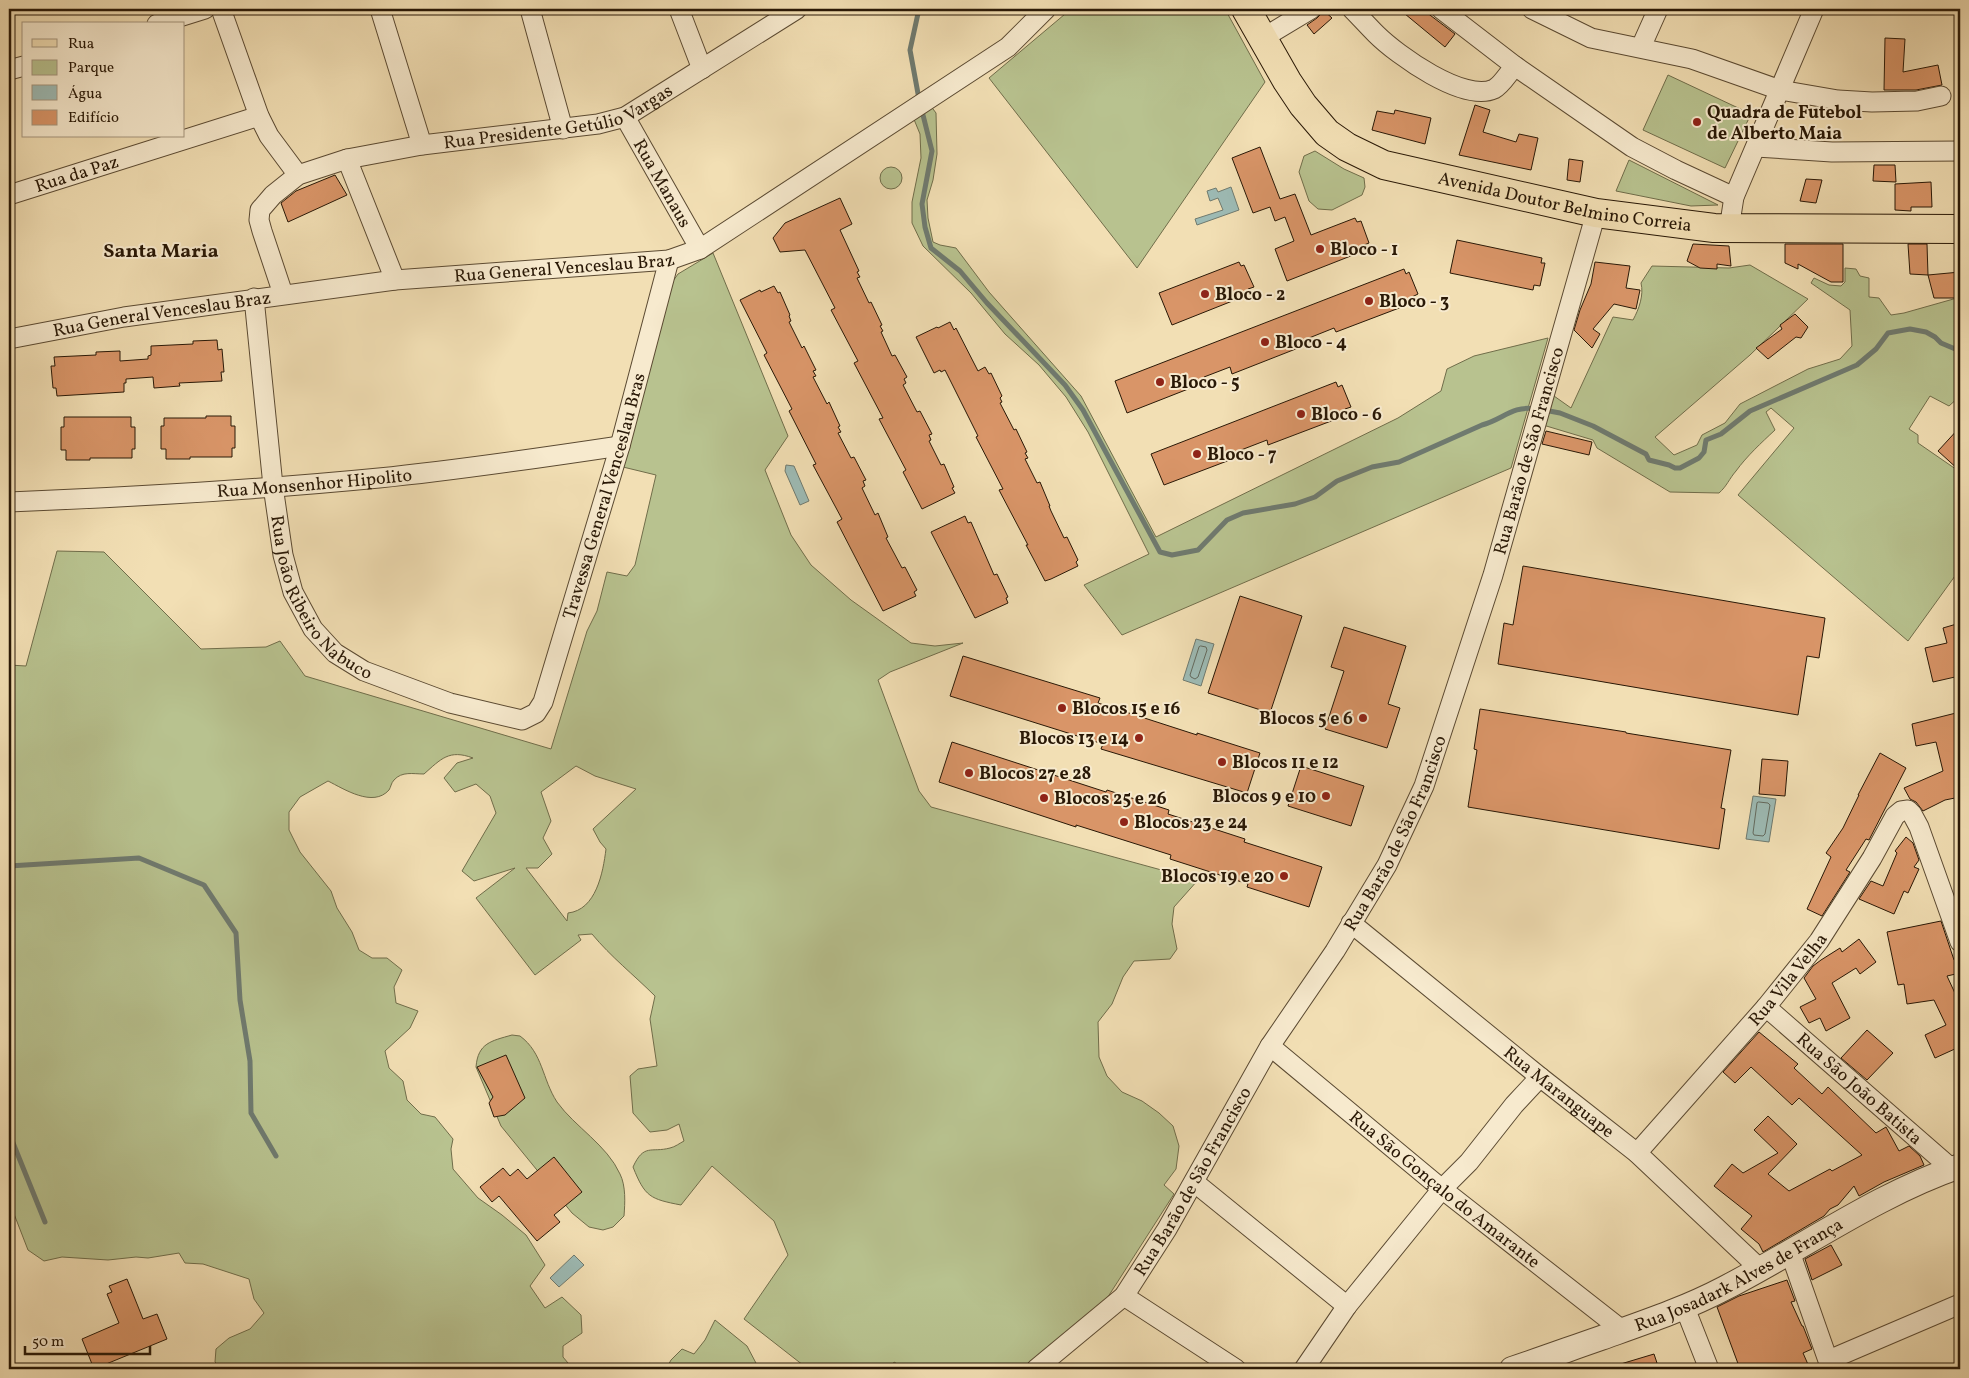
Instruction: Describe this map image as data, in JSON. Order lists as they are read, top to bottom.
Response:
{
  "streets": {
    "main road": ["Avenida Doutor Belmino Correia"],
    "street": [
      "Rua Presidente Getúlio Vargas",
      "Rua da Paz",
      "Rua Manaus",
      "Rua General Venceslau Braz",
      "Rua Barão de São Francisco",
      "Rua Monsenhor Hipolito",
      "Travessa General Venceslau Bras",
      "Rua João Ribeiro Nabuco",
      "Rua Vila Velha",
      "Rua São João Batista",
      "Rua Maranguape",
      "Rua São Gonçalo do Amarante",
      "Rua Josadark Alves de França"
    ]
  },
  "crossings": [
    ["Rua Presidente Getúlio Vargas", "Rua Manaus"],
    ["Rua Presidente Getúlio Vargas", "Rua General Venceslau Braz"],
    ["Rua Manaus", "Rua General Venceslau Braz"],
    ["Avenida Doutor Belmino Correia", "Rua Barão de São Francisco"],
    ["Rua General Venceslau Braz", "Travessa General Venceslau Bras"],
    ["Rua General Venceslau Braz", "Rua João Ribeiro Nabuco"],
    ["Rua Barão de São Francisco", "Rua Maranguape"],
    ["Rua Barão de São Francisco", "Rua São Gonçalo do Amarante"],
    ["Rua Monsenhor Hipolito", "Travessa General Venceslau Bras"],
    ["Rua Monsenhor Hipolito", "Rua João Ribeiro Nabuco"],
    ["Travessa General Venceslau Bras", "Rua João Ribeiro Nabuco"],
    ["Rua Vila Velha", "Rua São João Batista"],
    ["Rua Vila Velha", "Rua Maranguape"],
    ["Rua São João Batista", "Rua Josadark Alves de França"],
    ["Rua Maranguape", "Rua Josadark Alves de França"],
    ["Rua São Gonçalo do Amarante", "Rua Josadark Alves de França"]
  ],
  "districts": ["Santa Maria"],
  "places": [
    "Quadra de Futebol de Alberto Maia",
    "Bloco - 1",
    "Bloco - 2",
    "Bloco - 3",
    "Bloco - 4",
    "Bloco - 5",
    "Bloco - 6",
    "Bloco - 7",
    "Blocos 15 e 16",
    "Blocos 5 e 6",
    "Blocos 13 e 14",
    "Blocos 11 e 12",
    "Blocos 27 e 28",
    "Blocos 9 e 10",
    "Blocos 25 e 26",
    "Blocos 23 e 24",
    "Blocos 19 e 20"
  ],
  "legend": [
    "Rua",
    "Parque",
    "Água",
    "Edifício"
  ],
  "scale_bar": "50 m"
}
